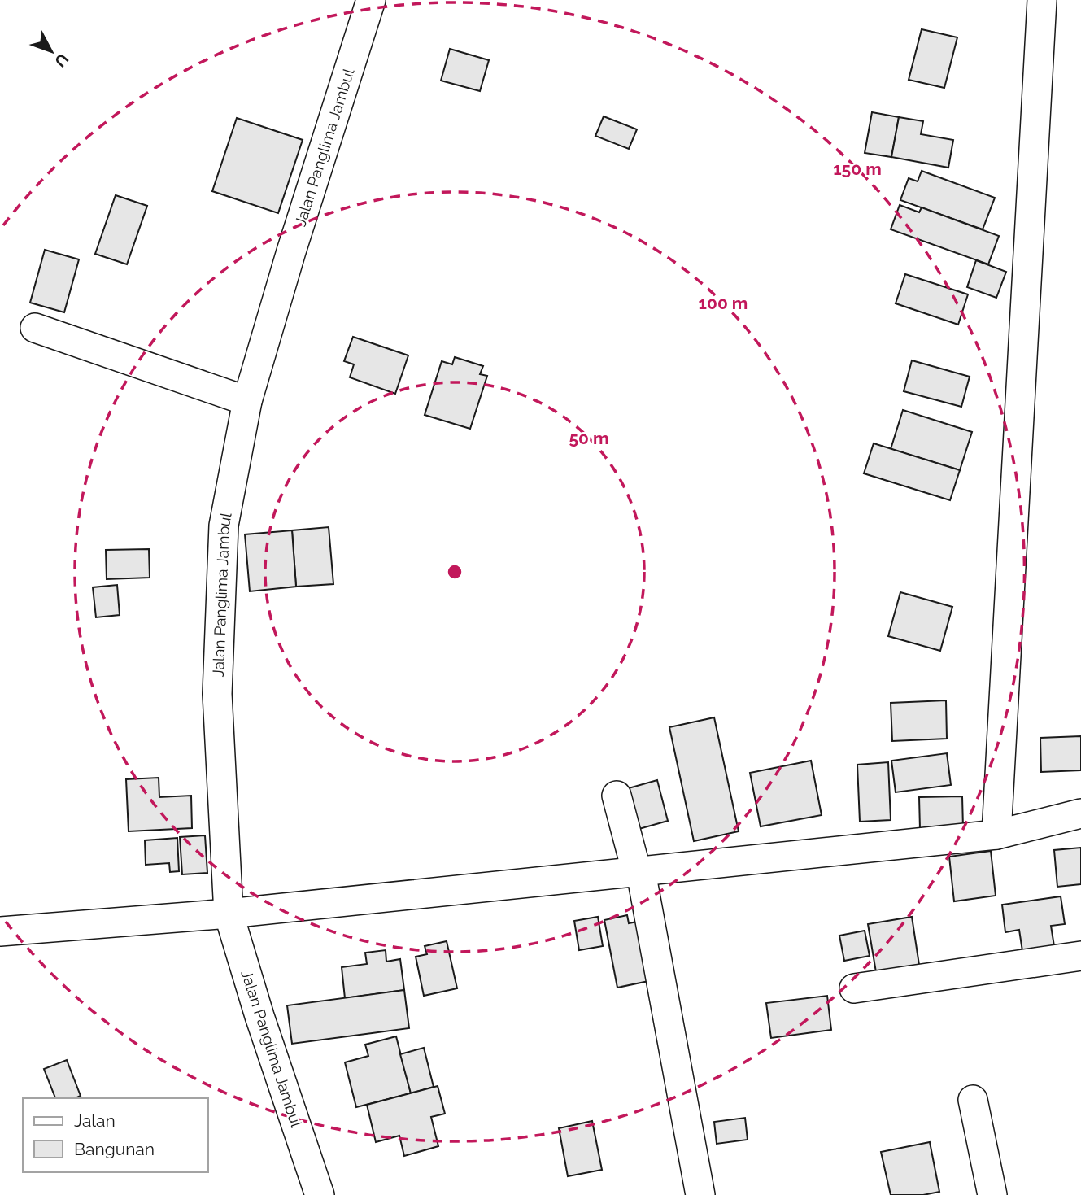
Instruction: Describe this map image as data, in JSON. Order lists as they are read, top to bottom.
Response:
{
  "streets": {
    "street": ["Jalan Panglima Jambul"]
  },
  "legend": ["Jalan", "Bangunan"],
  "north": "bottom right",
  "rings": ["150 m", "100 m", "50 m"]
}
